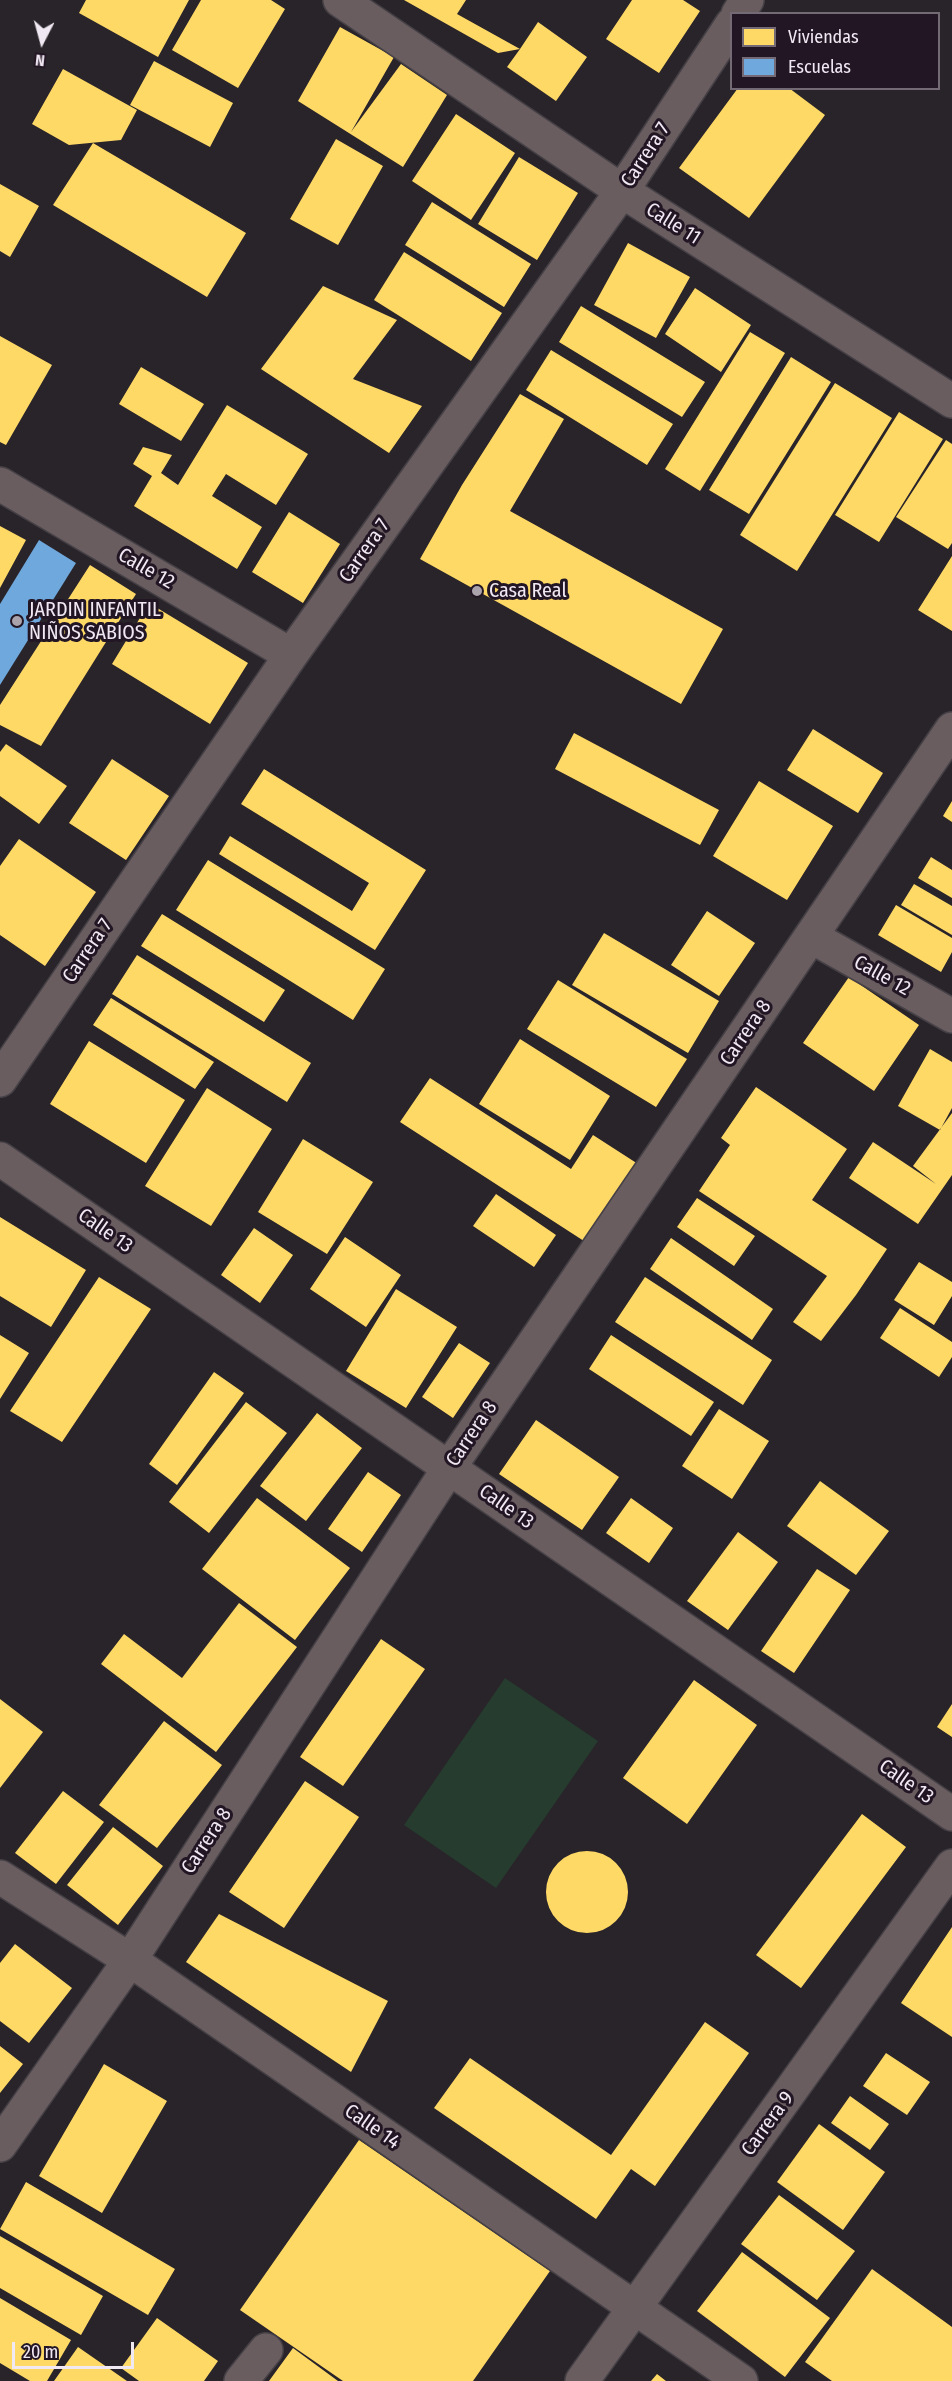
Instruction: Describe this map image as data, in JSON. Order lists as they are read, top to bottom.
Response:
{
  "streets": {
    "street": [
      "Carrera 7",
      "Calle 11",
      "Calle 12",
      "Carrera 8",
      "Calle 13",
      "Carrera 9",
      "Calle 14"
    ]
  },
  "crossings": [
    ["Carrera 7", "Calle 11"],
    ["Carrera 7", "Calle 12"],
    ["Calle 12", "Carrera 8"],
    ["Carrera 8", "Calle 13"],
    ["Carrera 8", "Calle 14"],
    ["Carrera 9", "Calle 14"]
  ],
  "places": ["Casa Real", "JARDIN INFANTIL NIÑOS SABIOS"],
  "legend": ["Viviendas", "Escuelas"],
  "scale_bar": "20 m",
  "north": "bottom"
}
